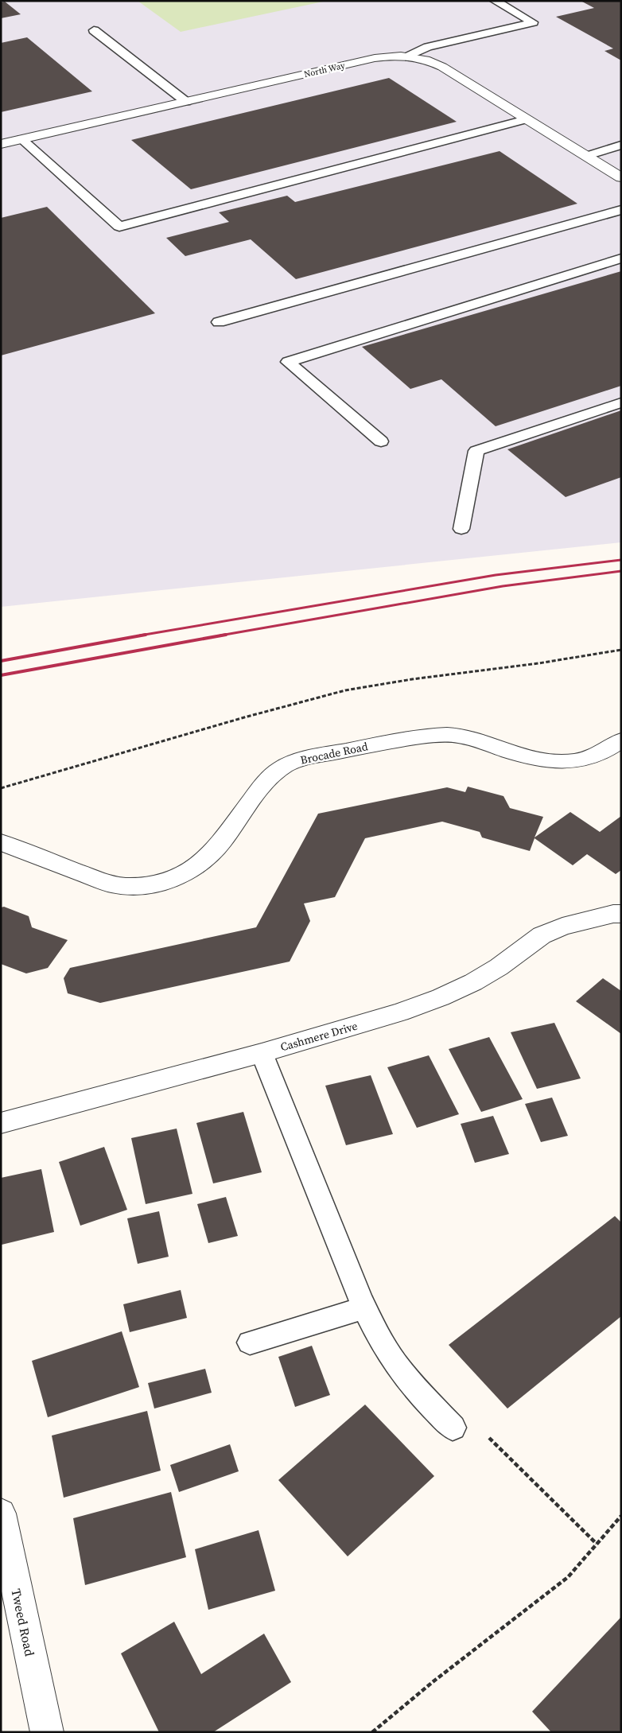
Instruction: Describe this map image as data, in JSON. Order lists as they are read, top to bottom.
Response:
{
  "streets": {
    "street": [
      "North Way",
      "Brocade Road",
      "Cashmere Drive",
      "Tweed Road"
    ]
  }
}
